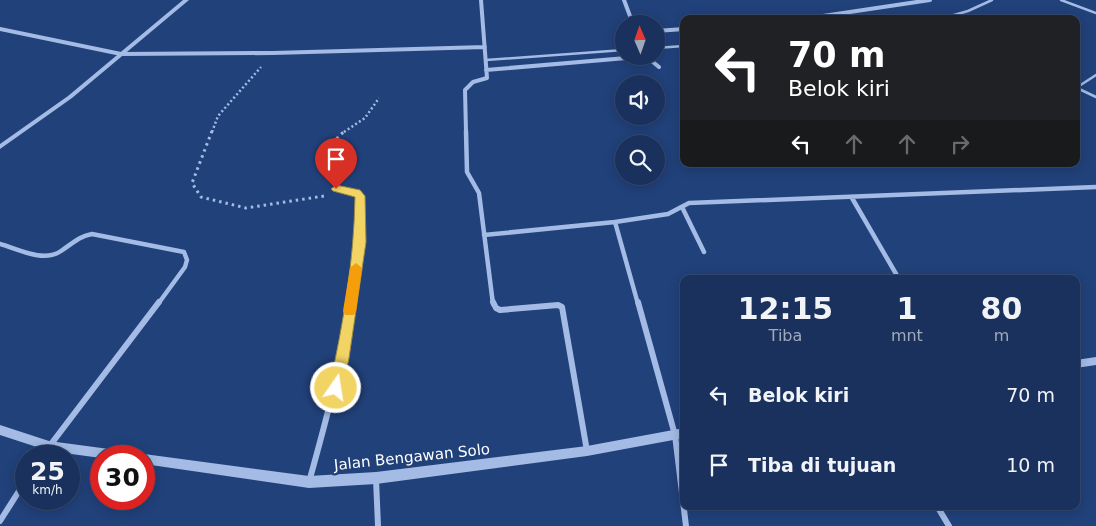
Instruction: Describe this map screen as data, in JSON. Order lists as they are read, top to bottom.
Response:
{
  "streets": {
    "street": ["Jalan Bengawan Solo"]
  },
  "north": "top",
  "page": {
    "turn": ["70 m", "Belok kiri"],
    "eta": [
      "12:15",
      "Tiba",
      "1",
      "mnt",
      "80",
      "m"
    ],
    "list": [
      {
        "name": "Belok kiri",
        "value": "70 m"
      },
      {
        "name": "Tiba di tujuan",
        "value": "10 m"
      }
    ],
    "speed": "25 km/h",
    "limit": "30"
  }
}
